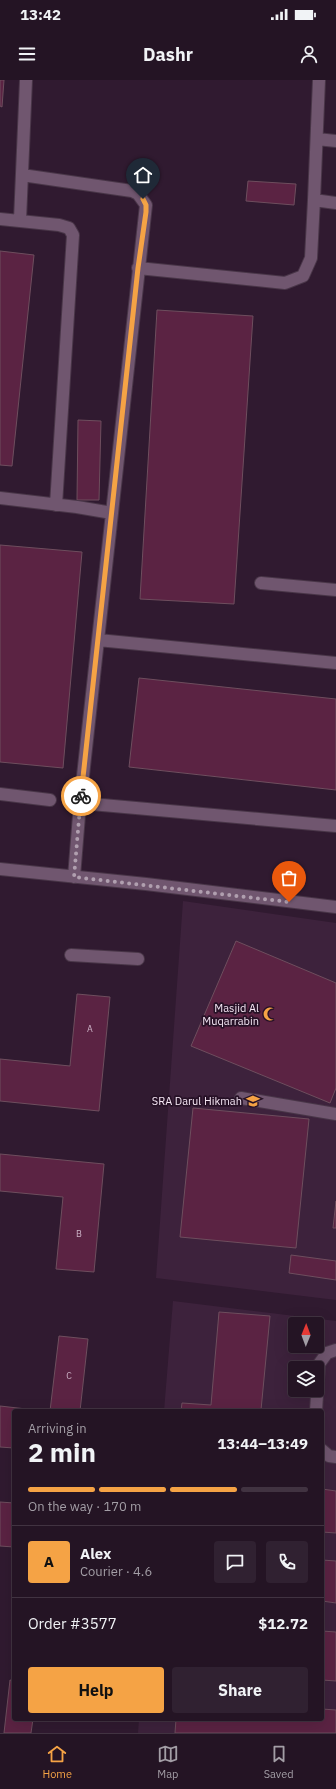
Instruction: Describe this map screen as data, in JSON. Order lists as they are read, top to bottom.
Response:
{
  "places": {
    "mosque": ["Masjid Al Muqarrabin"],
    "school or university": ["SRA Darul Hikmah"]
  },
  "house_numbers": ["A", "B", "C"],
  "north": "top",
  "page": {
    "status": "13:42",
    "header": "Dashr",
    "heading": ["2 min", "Arriving in", "13:44–13:49"],
    "panel": [
      "Alex",
      "Courier · 4.6",
      "Order #3577",
      "$12.72"
    ],
    "bar": "On the way · 170 m",
    "round": "A",
    "buttons": ["Help", "Share"],
    "tabs": ["Home", "Map", "Saved"]
  }
}
